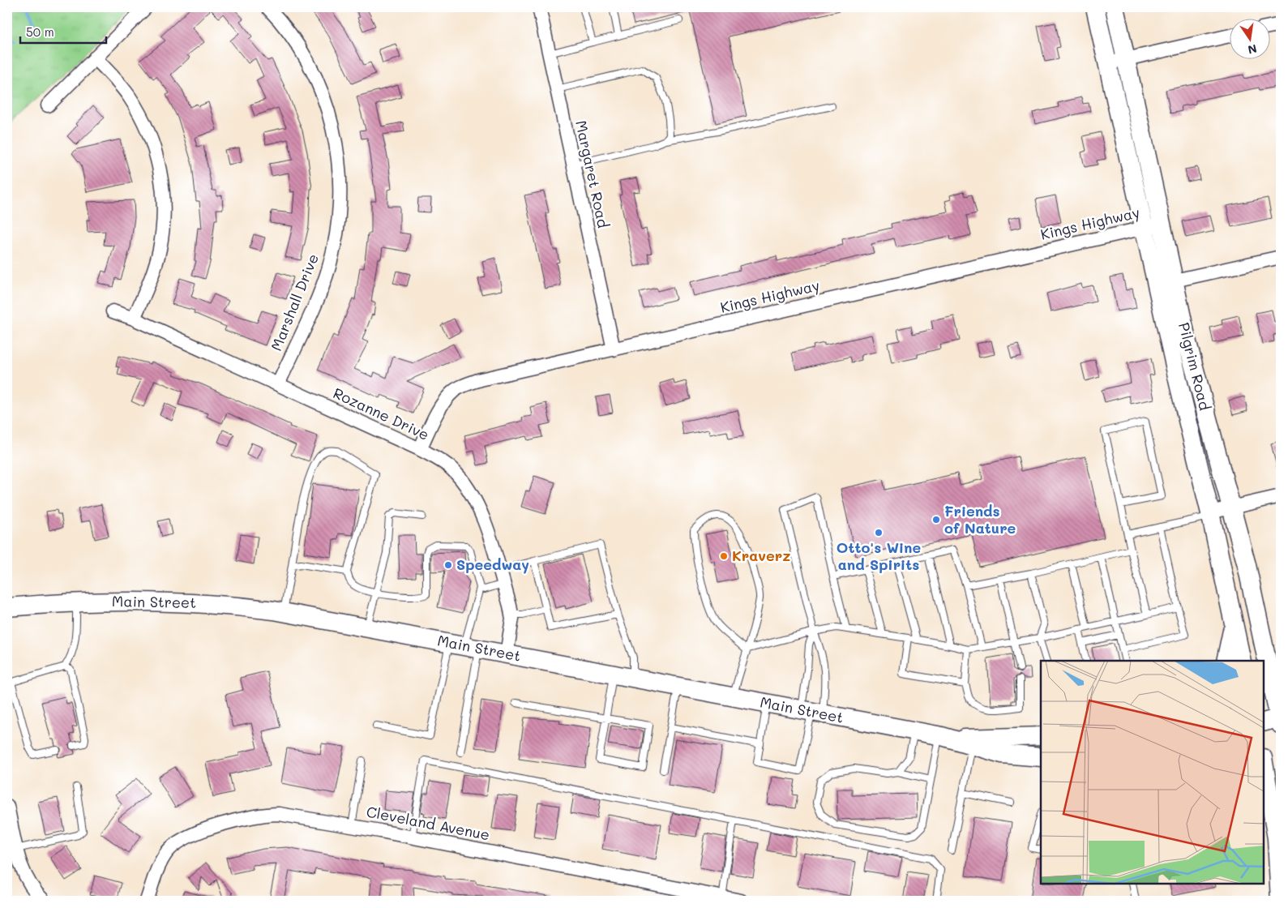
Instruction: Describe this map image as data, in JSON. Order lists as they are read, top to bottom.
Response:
{
  "streets": {
    "street": [
      "Margaret Road",
      "Kings Highway",
      "Marshall Drive",
      "Pilgrim Road",
      "Rozanne Drive",
      "Main Street",
      "Cleveland Avenue"
    ]
  },
  "crossings": [
    ["Margaret Road", "Kings Highway"],
    ["Kings Highway", "Pilgrim Road"],
    ["Kings Highway", "Rozanne Drive"],
    ["Marshall Drive", "Rozanne Drive"],
    ["Rozanne Drive", "Main Street"]
  ],
  "places": [
    "Friends of Nature",
    "Otto's Wine and Spirits",
    "Kraverz",
    "Speedway"
  ],
  "scale_bar": "50 m",
  "north": "bottom"
}
